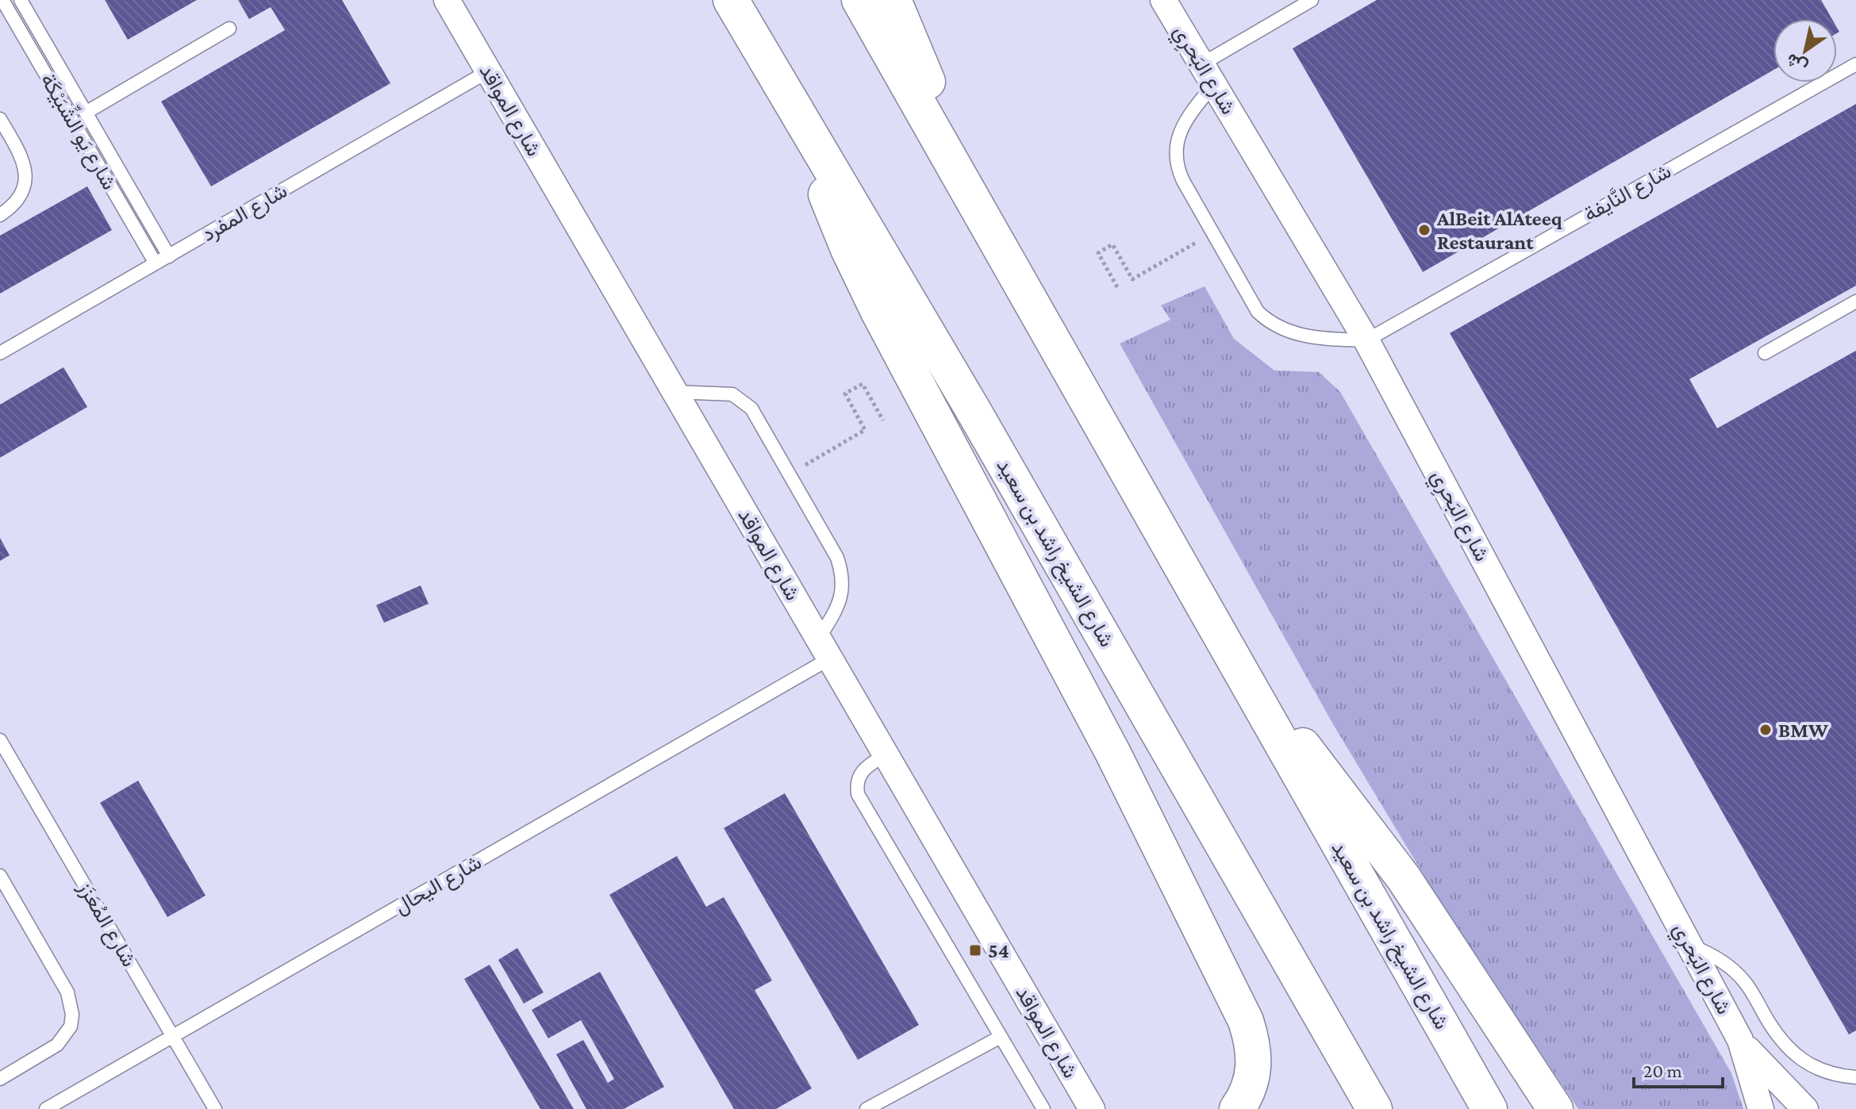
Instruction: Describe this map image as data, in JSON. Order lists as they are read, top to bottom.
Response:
{
  "streets": {
    "highway": ["شارع الشيخ راشد بن سعيد"],
    "street": ["شارع البَحرِي", "شارع المواقد"],
    "lane": [
      "شارع يَو الشِّبَيْكَة",
      "شارع النَّايفة",
      "شارع المفرد",
      "شارع اليحال",
      "شارع المُعَزَز"
    ]
  },
  "crossings": [
    ["شارع البَحرِي", "شارع النَّايفة"],
    ["شارع المواقد", "شارع المفرد"],
    ["شارع المواقد", "شارع اليحال"],
    ["شارع يَو الشِّبَيْكَة", "شارع المفرد"],
    ["شارع اليحال", "شارع المُعَزَز"]
  ],
  "places": {
    "other": ["AlBeit AlAteeq Restaurant", "BMW"],
    "transit": ["54"]
  },
  "scale_bar": "20 m",
  "north": "bottom left"
}
